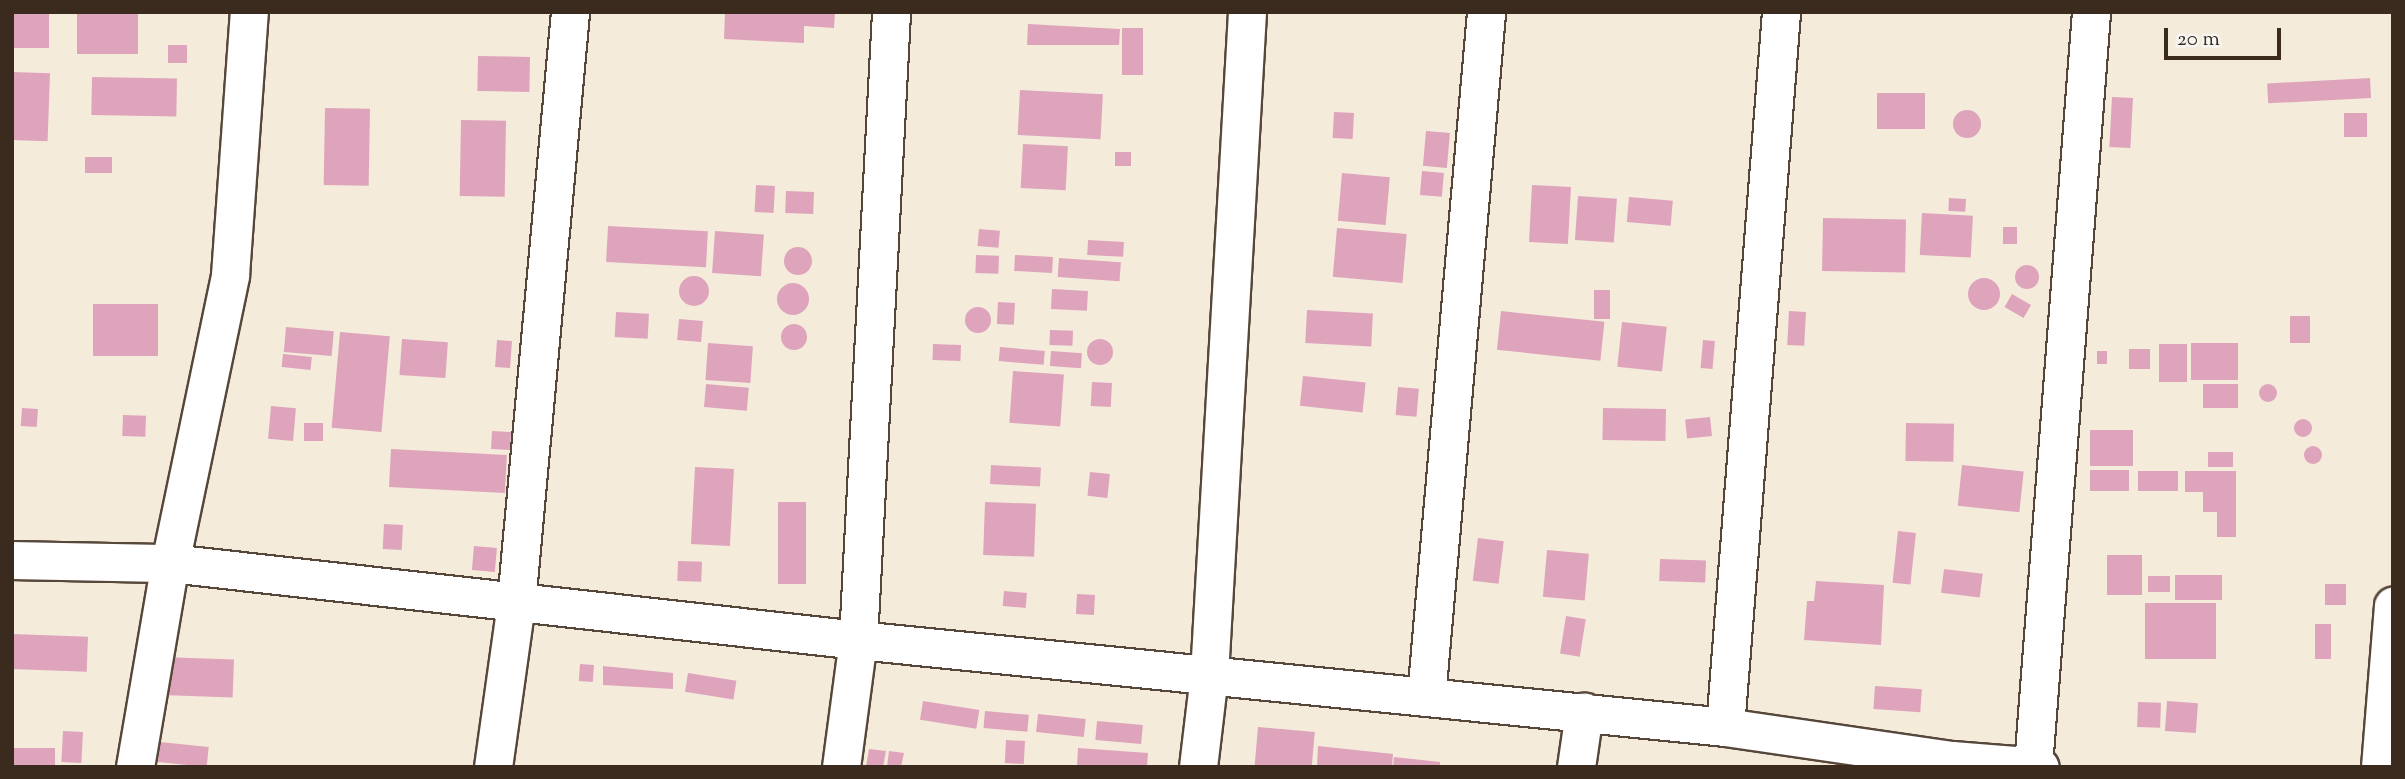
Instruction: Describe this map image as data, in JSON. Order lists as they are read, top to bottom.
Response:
{
  "scale_bar": "20 m"
}
